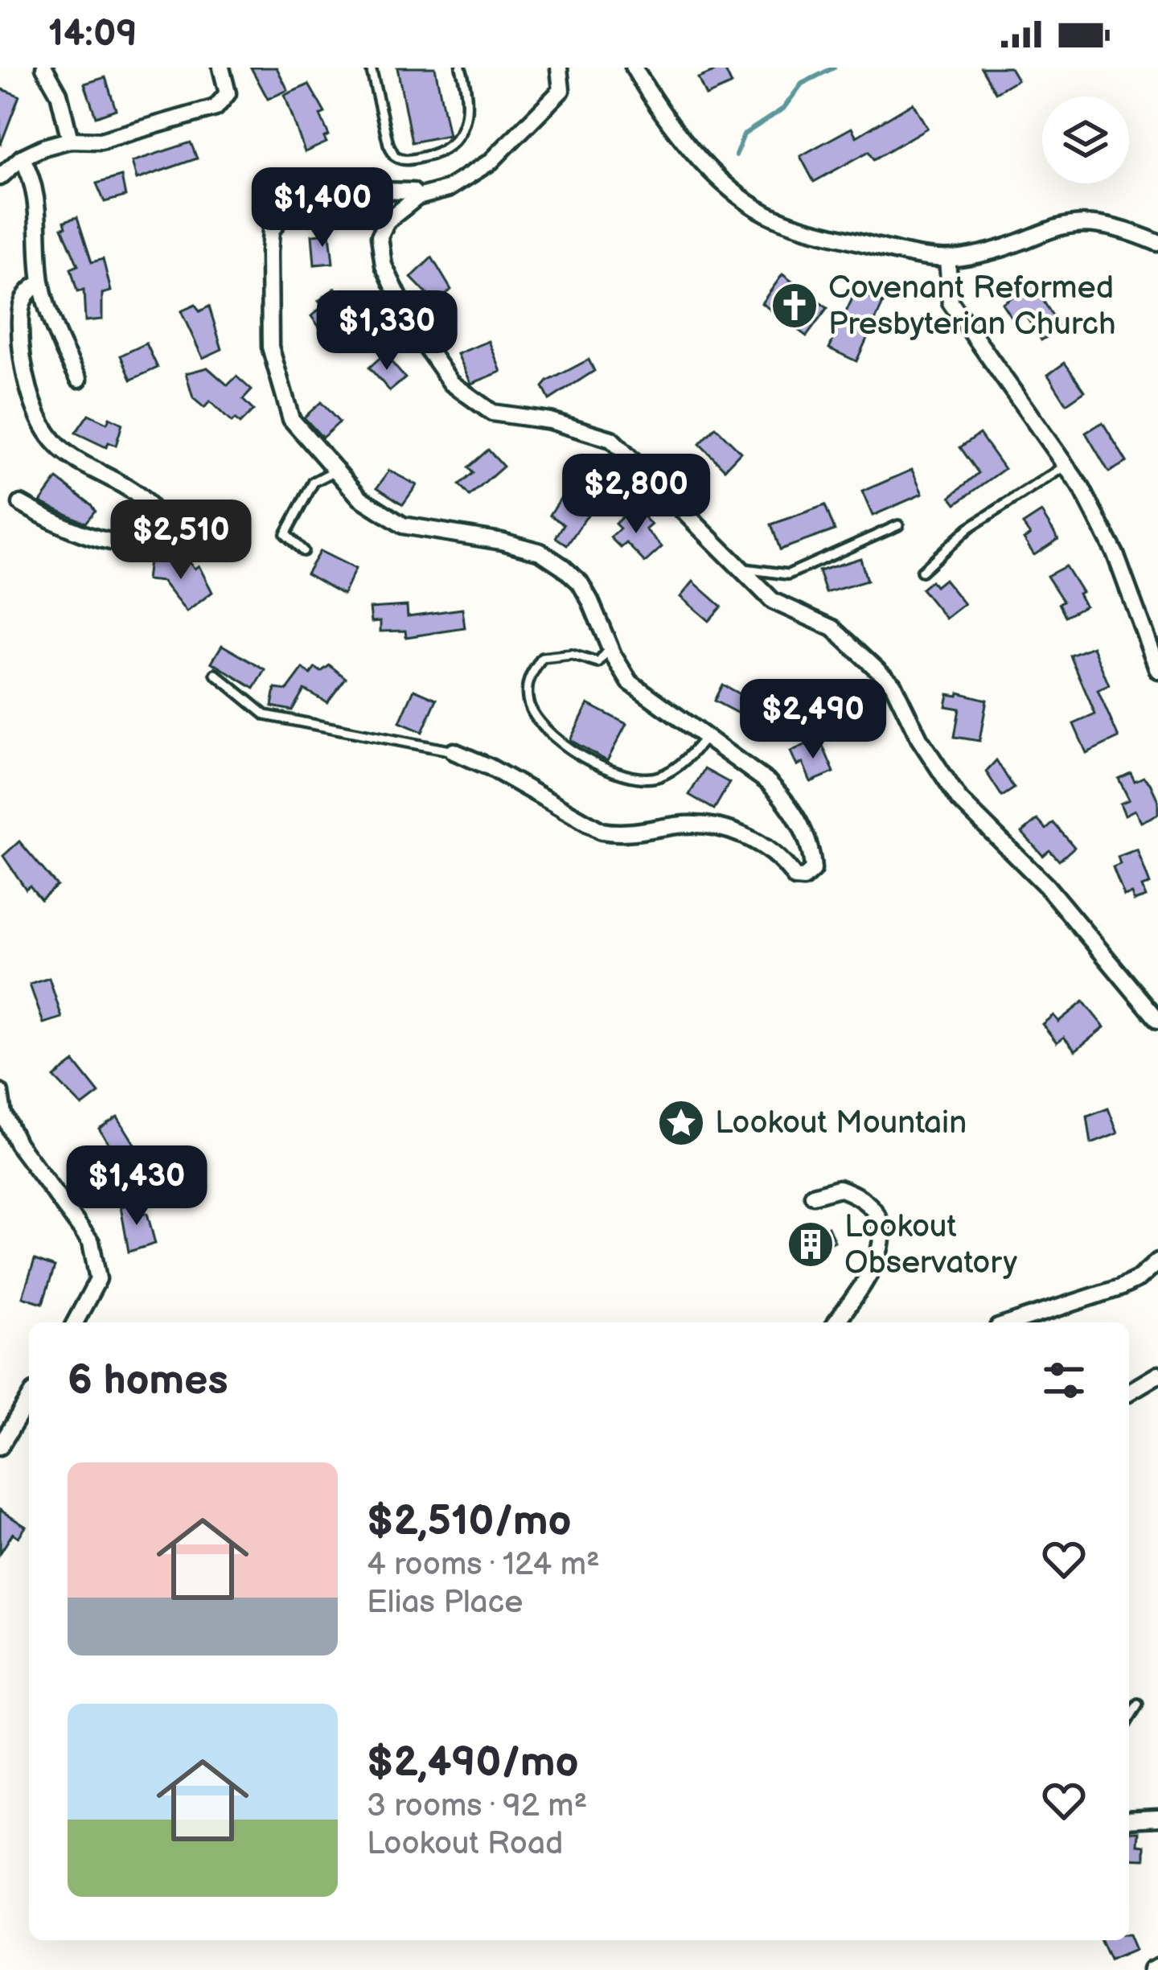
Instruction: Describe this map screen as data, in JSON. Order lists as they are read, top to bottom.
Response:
{
  "places": {
    "church": ["Covenant Reformed Presbyterian Church"],
    "place": ["Lookout Mountain"],
    "building": ["Lookout Observatory"]
  },
  "page": {
    "status": "14:09",
    "price": [
      "$1,400",
      "$1,330",
      "$2,800",
      "$2,510",
      "$2,490",
      "$1,430"
    ],
    "heading": "6 homes",
    "list": [
      {
        "name": "$2,510/mo",
        "note": "4 rooms · 124 m² · Elias Place"
      },
      {
        "name": "$2,490/mo",
        "note": "3 rooms · 92 m² · Lookout Road"
      }
    ]
  }
}
